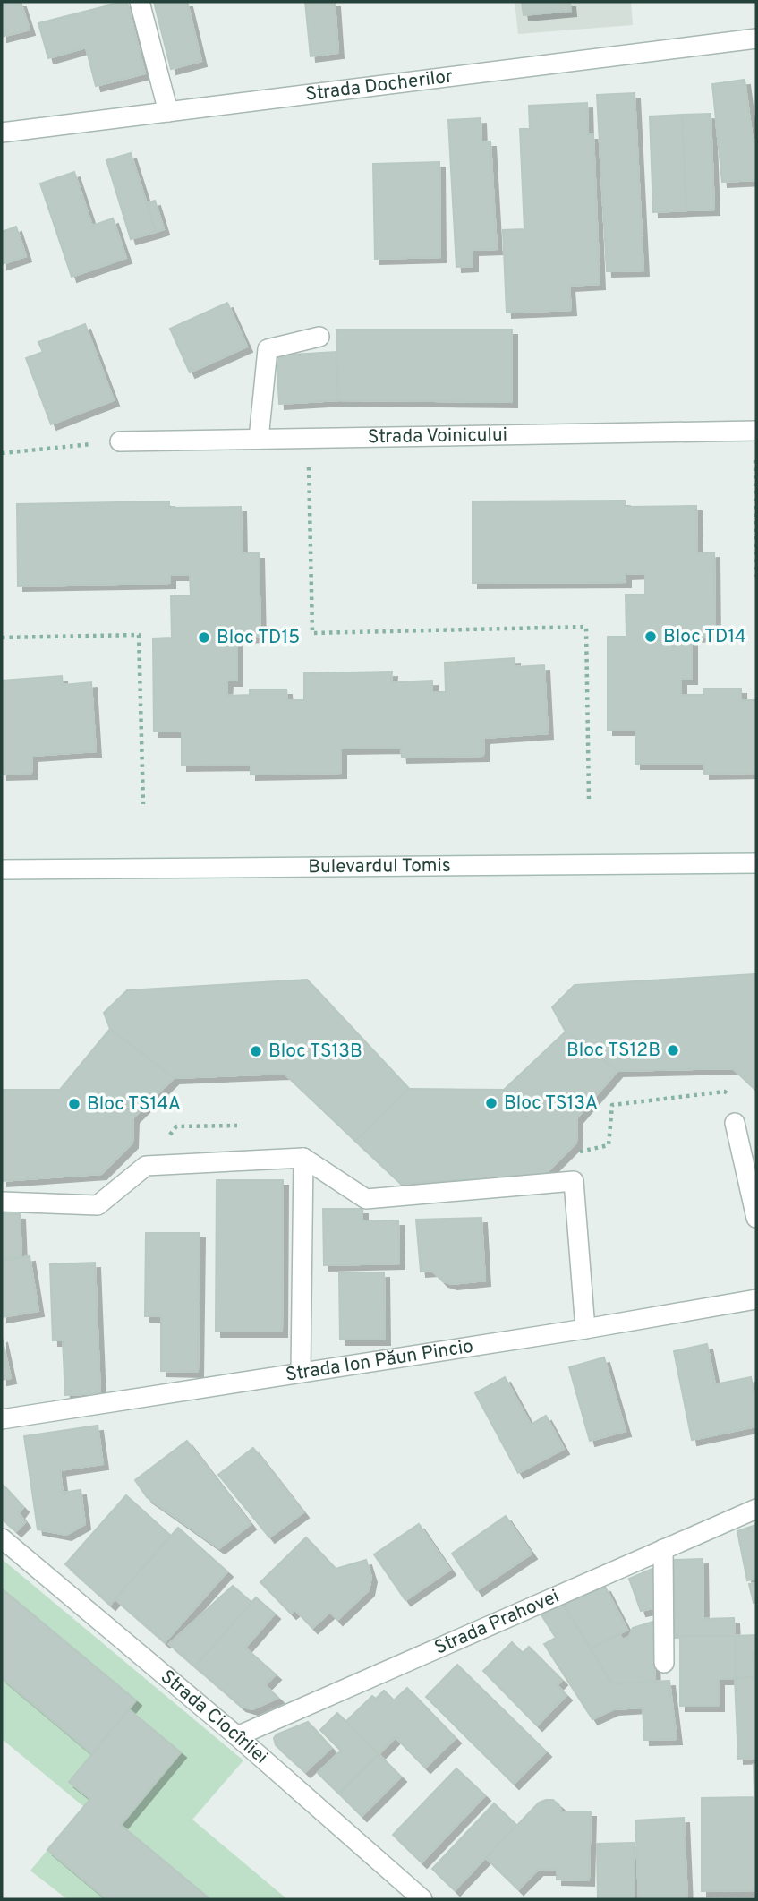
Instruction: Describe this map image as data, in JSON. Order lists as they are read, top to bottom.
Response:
{
  "streets": {
    "street": [
      "Strada Docherilor",
      "Strada Voinicului",
      "Bulevardul Tomis",
      "Strada Ion Păun Pincio",
      "Strada Prahovei",
      "Strada Ciocîrliei"
    ]
  },
  "crossings": [
    ["Strada Prahovei", "Strada Ciocîrliei"]
  ],
  "places": [
    "Bloc TD14",
    "Bloc TD15",
    "Bloc TS12B",
    "Bloc TS13B",
    "Bloc TS13A",
    "Bloc TS14A"
  ]
}
